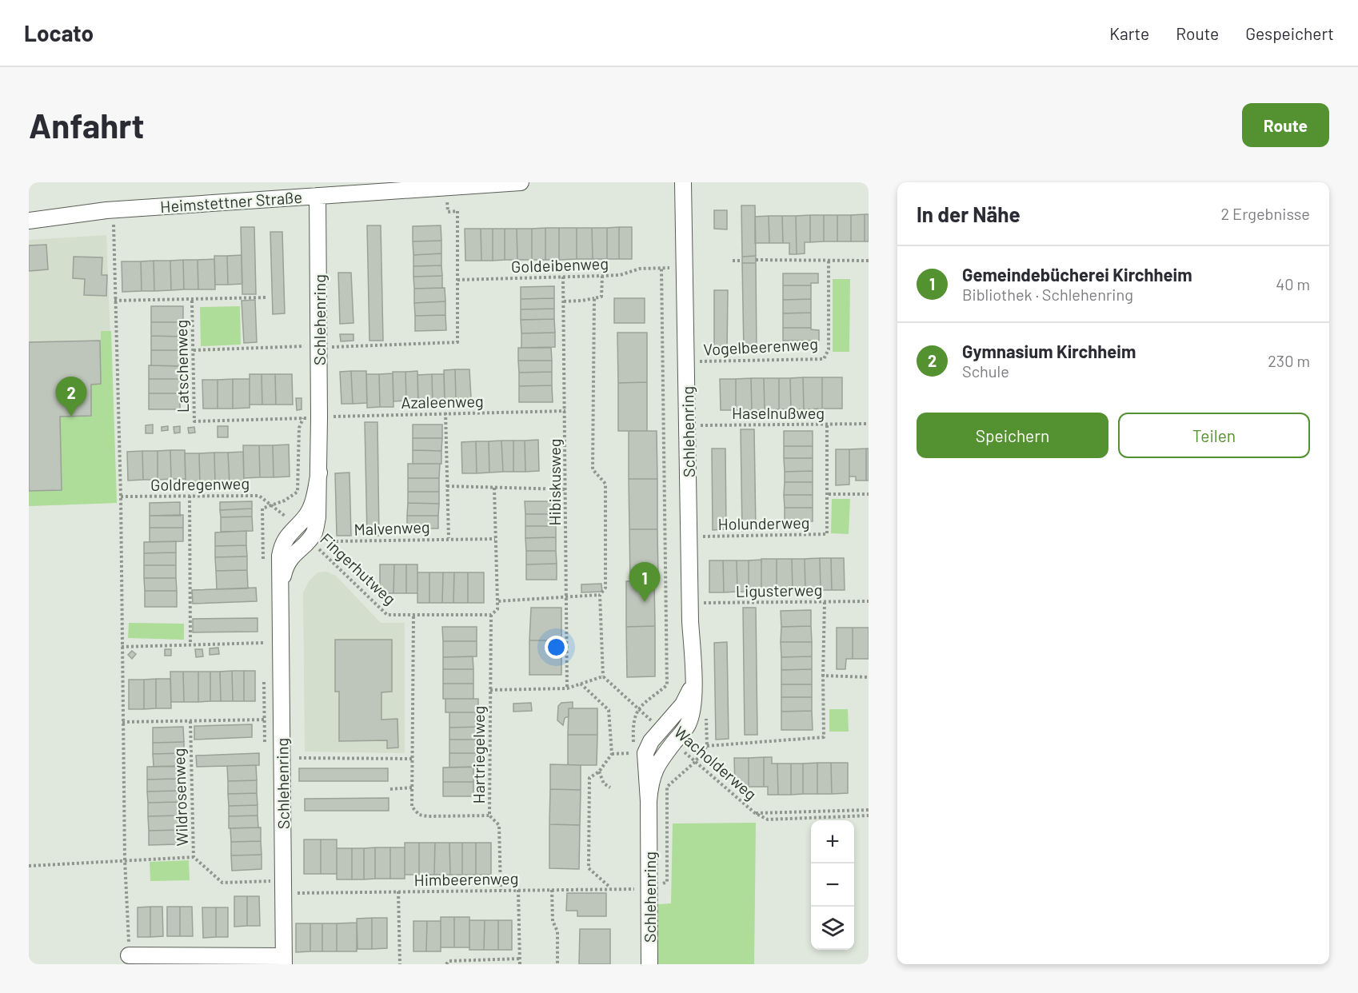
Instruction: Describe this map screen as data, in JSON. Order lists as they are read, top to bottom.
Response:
{
  "streets": {
    "street": ["Heimstettner Straße", "Schlehenring"],
    "path": [
      "Goldeibenweg",
      "Vogelbeerenweg",
      "Latschenweg",
      "Azaleenweg",
      "Haselnußweg",
      "Hibiskusweg",
      "Goldregenweg",
      "Holunderweg",
      "Malvenweg",
      "Fingerhutweg",
      "Ligusterweg",
      "Hartriegelweg",
      "Wacholderweg",
      "Wildrosenweg",
      "Himbeerenweg"
    ]
  },
  "crossings": [
    ["Heimstettner Straße", "Schlehenring"],
    ["Goldeibenweg", "Hibiskusweg"],
    ["Schlehenring", "Vogelbeerenweg"],
    ["Schlehenring", "Latschenweg"],
    ["Schlehenring", "Azaleenweg"],
    ["Schlehenring", "Haselnußweg"],
    ["Schlehenring", "Goldregenweg"],
    ["Schlehenring", "Holunderweg"],
    ["Schlehenring", "Fingerhutweg"],
    ["Schlehenring", "Ligusterweg"],
    ["Schlehenring", "Wacholderweg"],
    ["Schlehenring", "Wildrosenweg"],
    ["Schlehenring", "Himbeerenweg"],
    ["Latschenweg", "Azaleenweg"],
    ["Azaleenweg", "Hibiskusweg"],
    ["Haselnußweg", "Holunderweg"],
    ["Fingerhutweg", "Hartriegelweg"],
    ["Hartriegelweg", "Himbeerenweg"],
    ["Wildrosenweg", "Himbeerenweg"]
  ],
  "page": {
    "header": "Locato",
    "nav": ["Karte", "Route", "Gespeichert"],
    "buttons": [
      "Route",
      ["Speichern", "Teilen"]
    ],
    "title": "Anfahrt",
    "heading": ["In der Nähe", "2 Ergebnisse"],
    "list": [
      {
        "mark": "1",
        "name": "Gemeindebücherei Kirchheim",
        "note": "Bibliothek · Schlehenring",
        "value": "40 m"
      },
      {
        "mark": "2",
        "name": "Gymnasium Kirchheim",
        "note": "Schule",
        "value": "230 m"
      }
    ],
    "pins": ["2", "1"],
    "map_buttons": ["+", "−"]
  }
}
